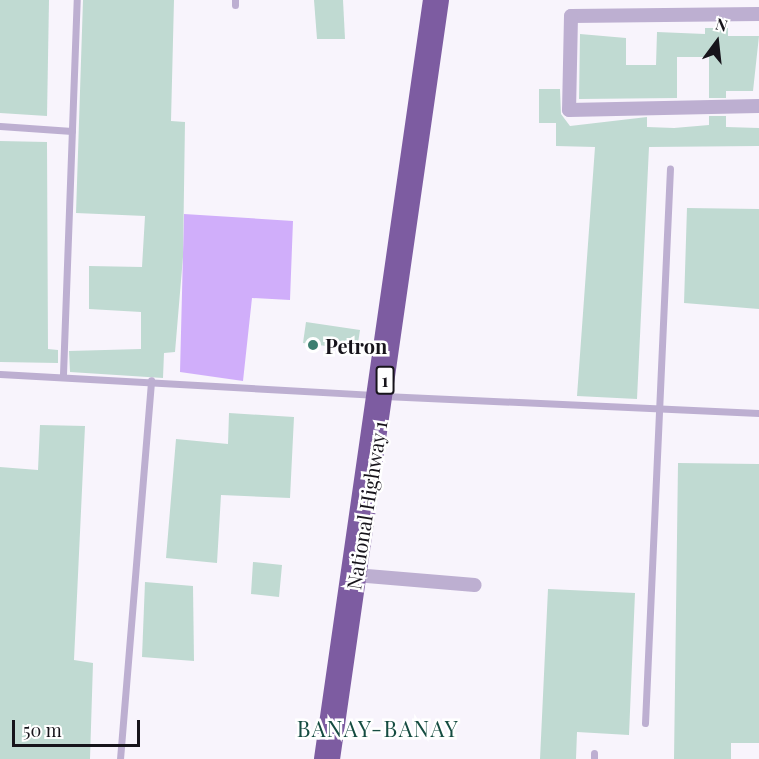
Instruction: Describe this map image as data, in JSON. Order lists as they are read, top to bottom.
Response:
{
  "streets": {
    "highway": ["1", "National Highway 1"]
  },
  "districts": ["BANAY-BANAY"],
  "places": ["Petron"],
  "scale_bar": "50 m",
  "north": "top"
}
